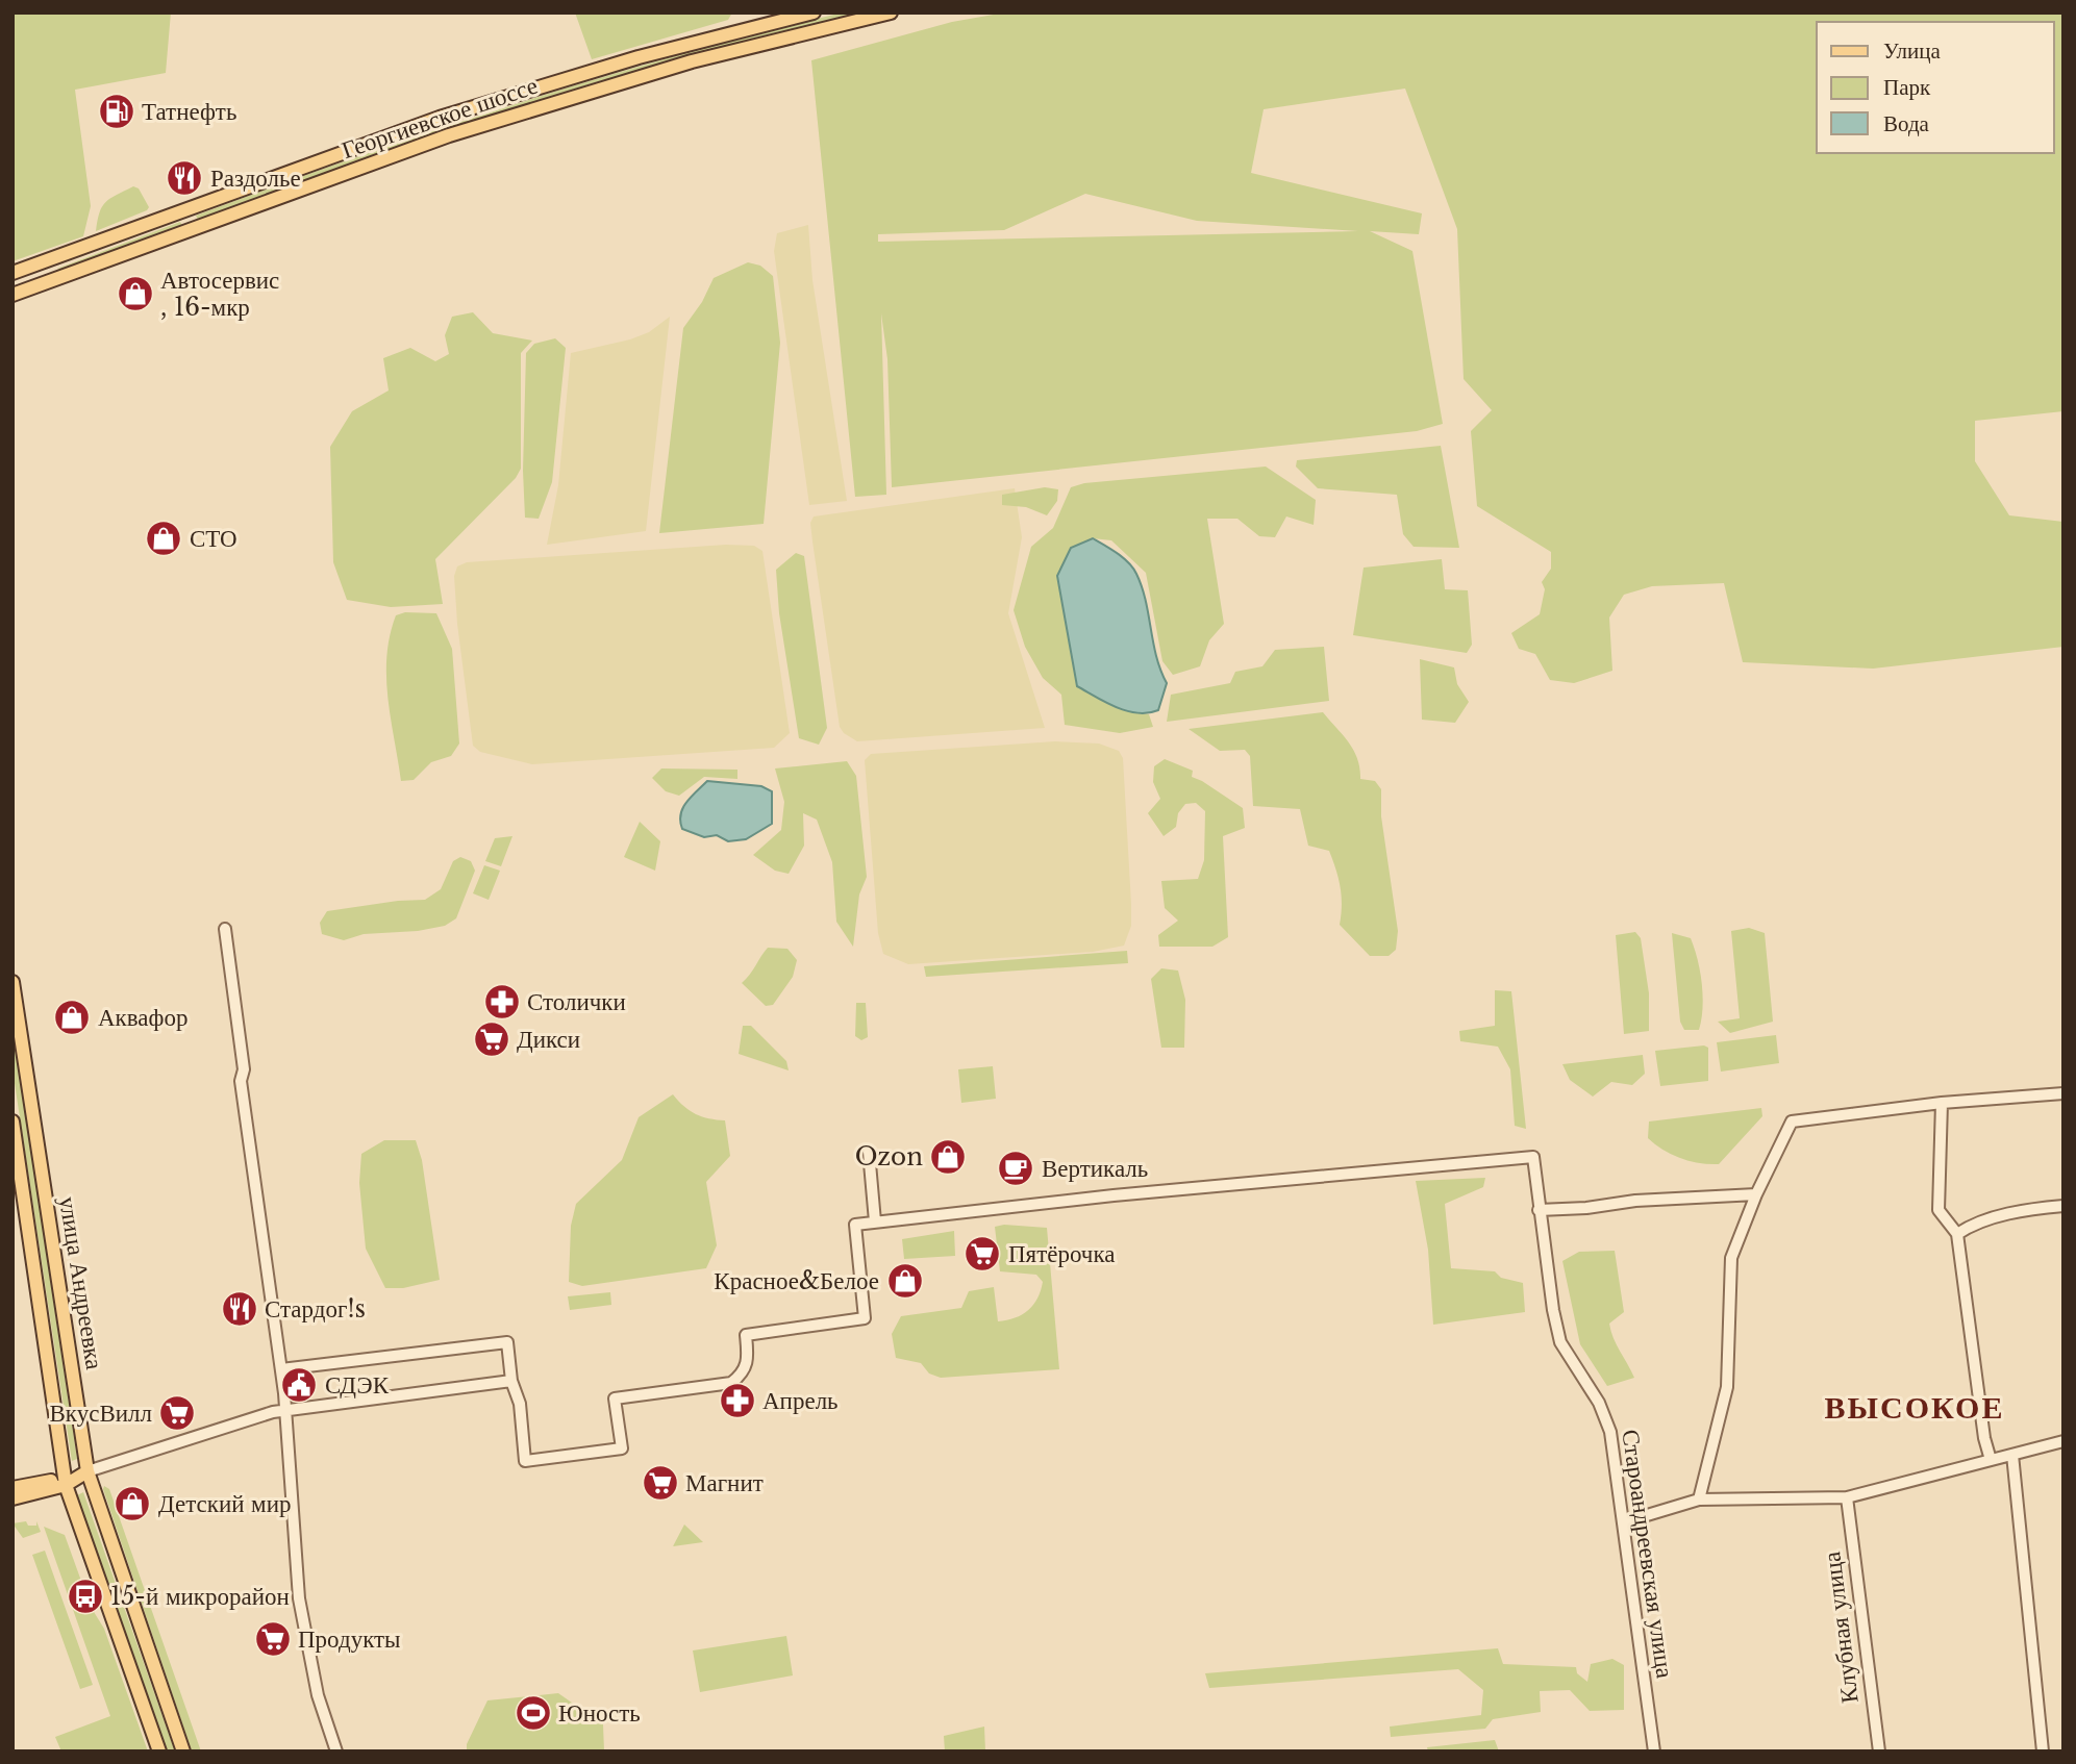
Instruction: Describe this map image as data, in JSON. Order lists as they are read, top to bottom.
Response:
{
  "streets": {
    "main road": ["Георгиевское шоссе", "улица Андреевка"],
    "street": ["Староандреевская улица", "Клубная улица"]
  },
  "districts": ["ВЫСОКОЕ"],
  "places": {
    "fuel station": ["Татнефть"],
    "restaurant": ["Раздолье", "Стардог!s"],
    "shop": [
      "Автосервис , 16-мкр",
      "СТО",
      "Аквафор",
      "Ozon",
      "Красное&Белое",
      "Детский мир"
    ],
    "pharmacy": ["Столички", "Апрель"],
    "supermarket": [
      "Дикси",
      "Пятёрочка",
      "ВкусВилл",
      "Магнит",
      "Продукты"
    ],
    "cafe": ["Вертикаль"],
    "public building": ["СДЭК"],
    "bus stop": ["15-й микрорайон"],
    "sports": ["Юность"]
  },
  "legend": ["Улица", "Парк", "Вода"]
}
